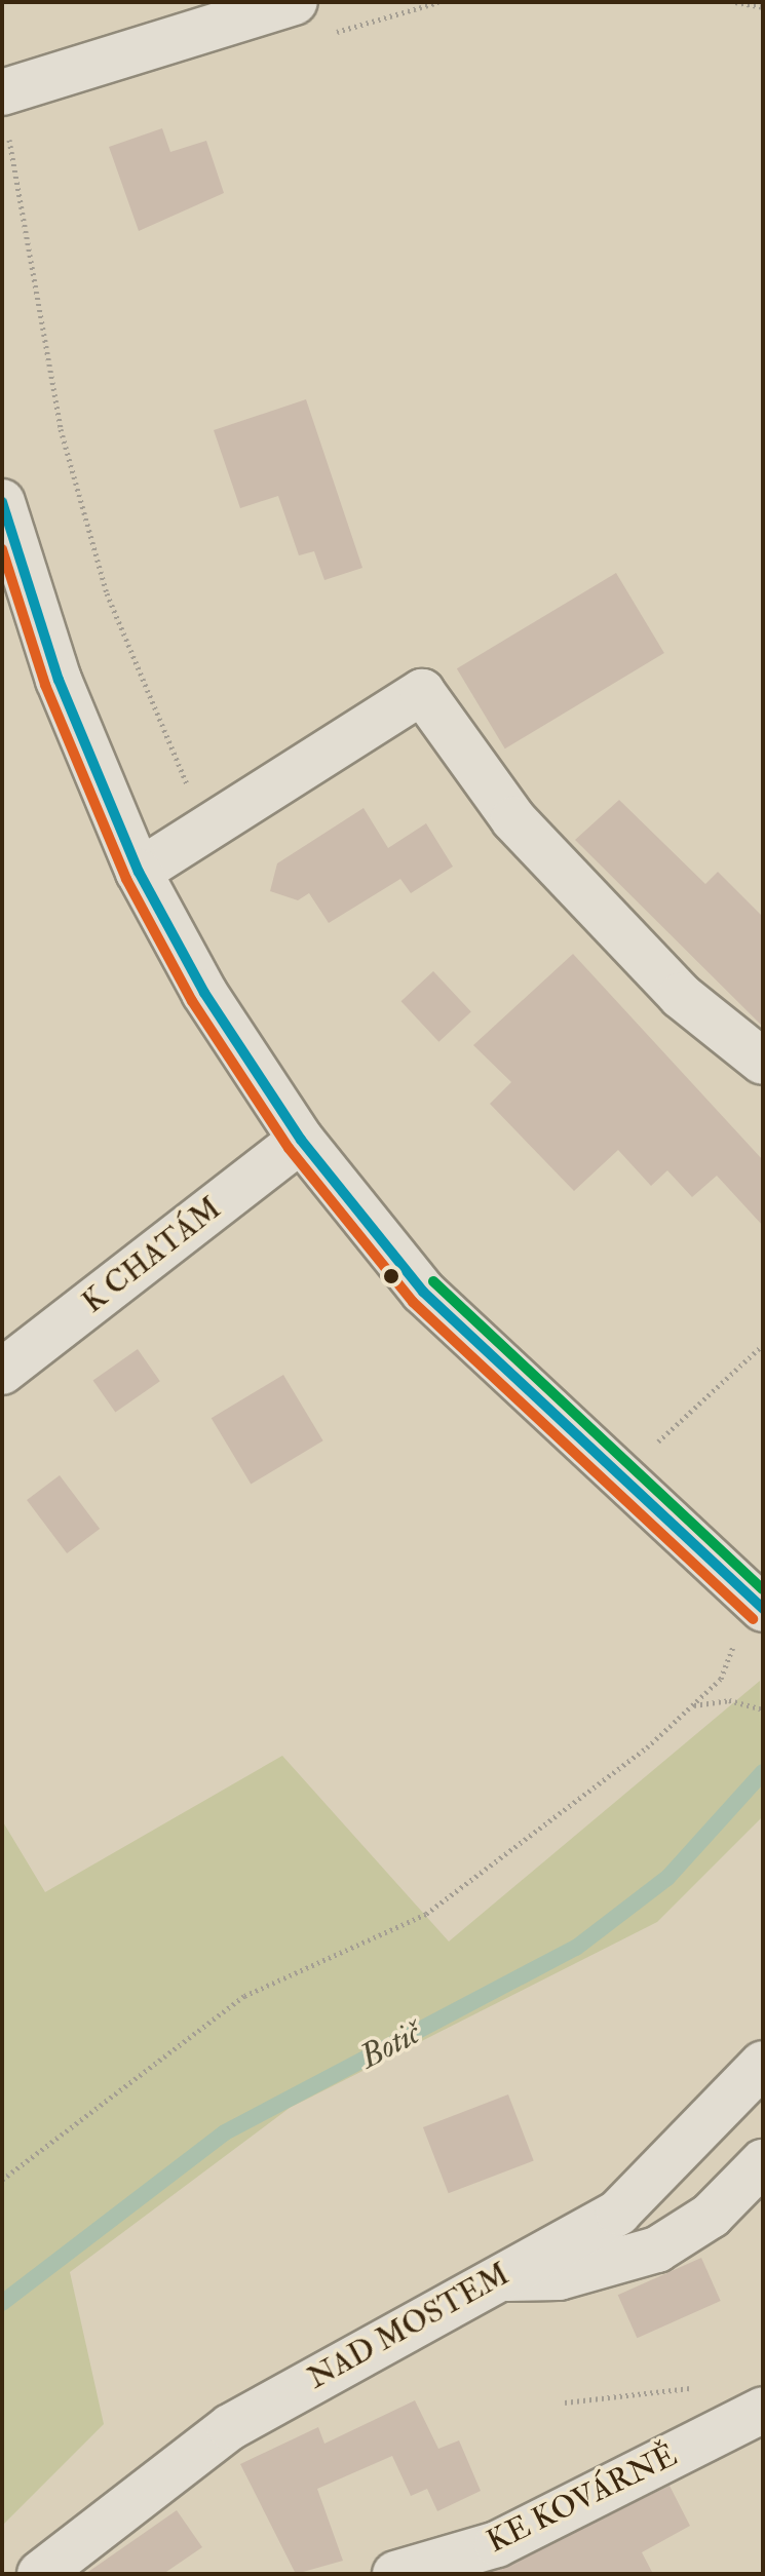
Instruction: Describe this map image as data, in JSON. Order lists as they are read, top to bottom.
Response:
{
  "streets": {
    "street": ["K CHATÁM", "NAD MOSTEM", "KE KOVÁRNĚ"]
  },
  "water": ["Botič"]
}
